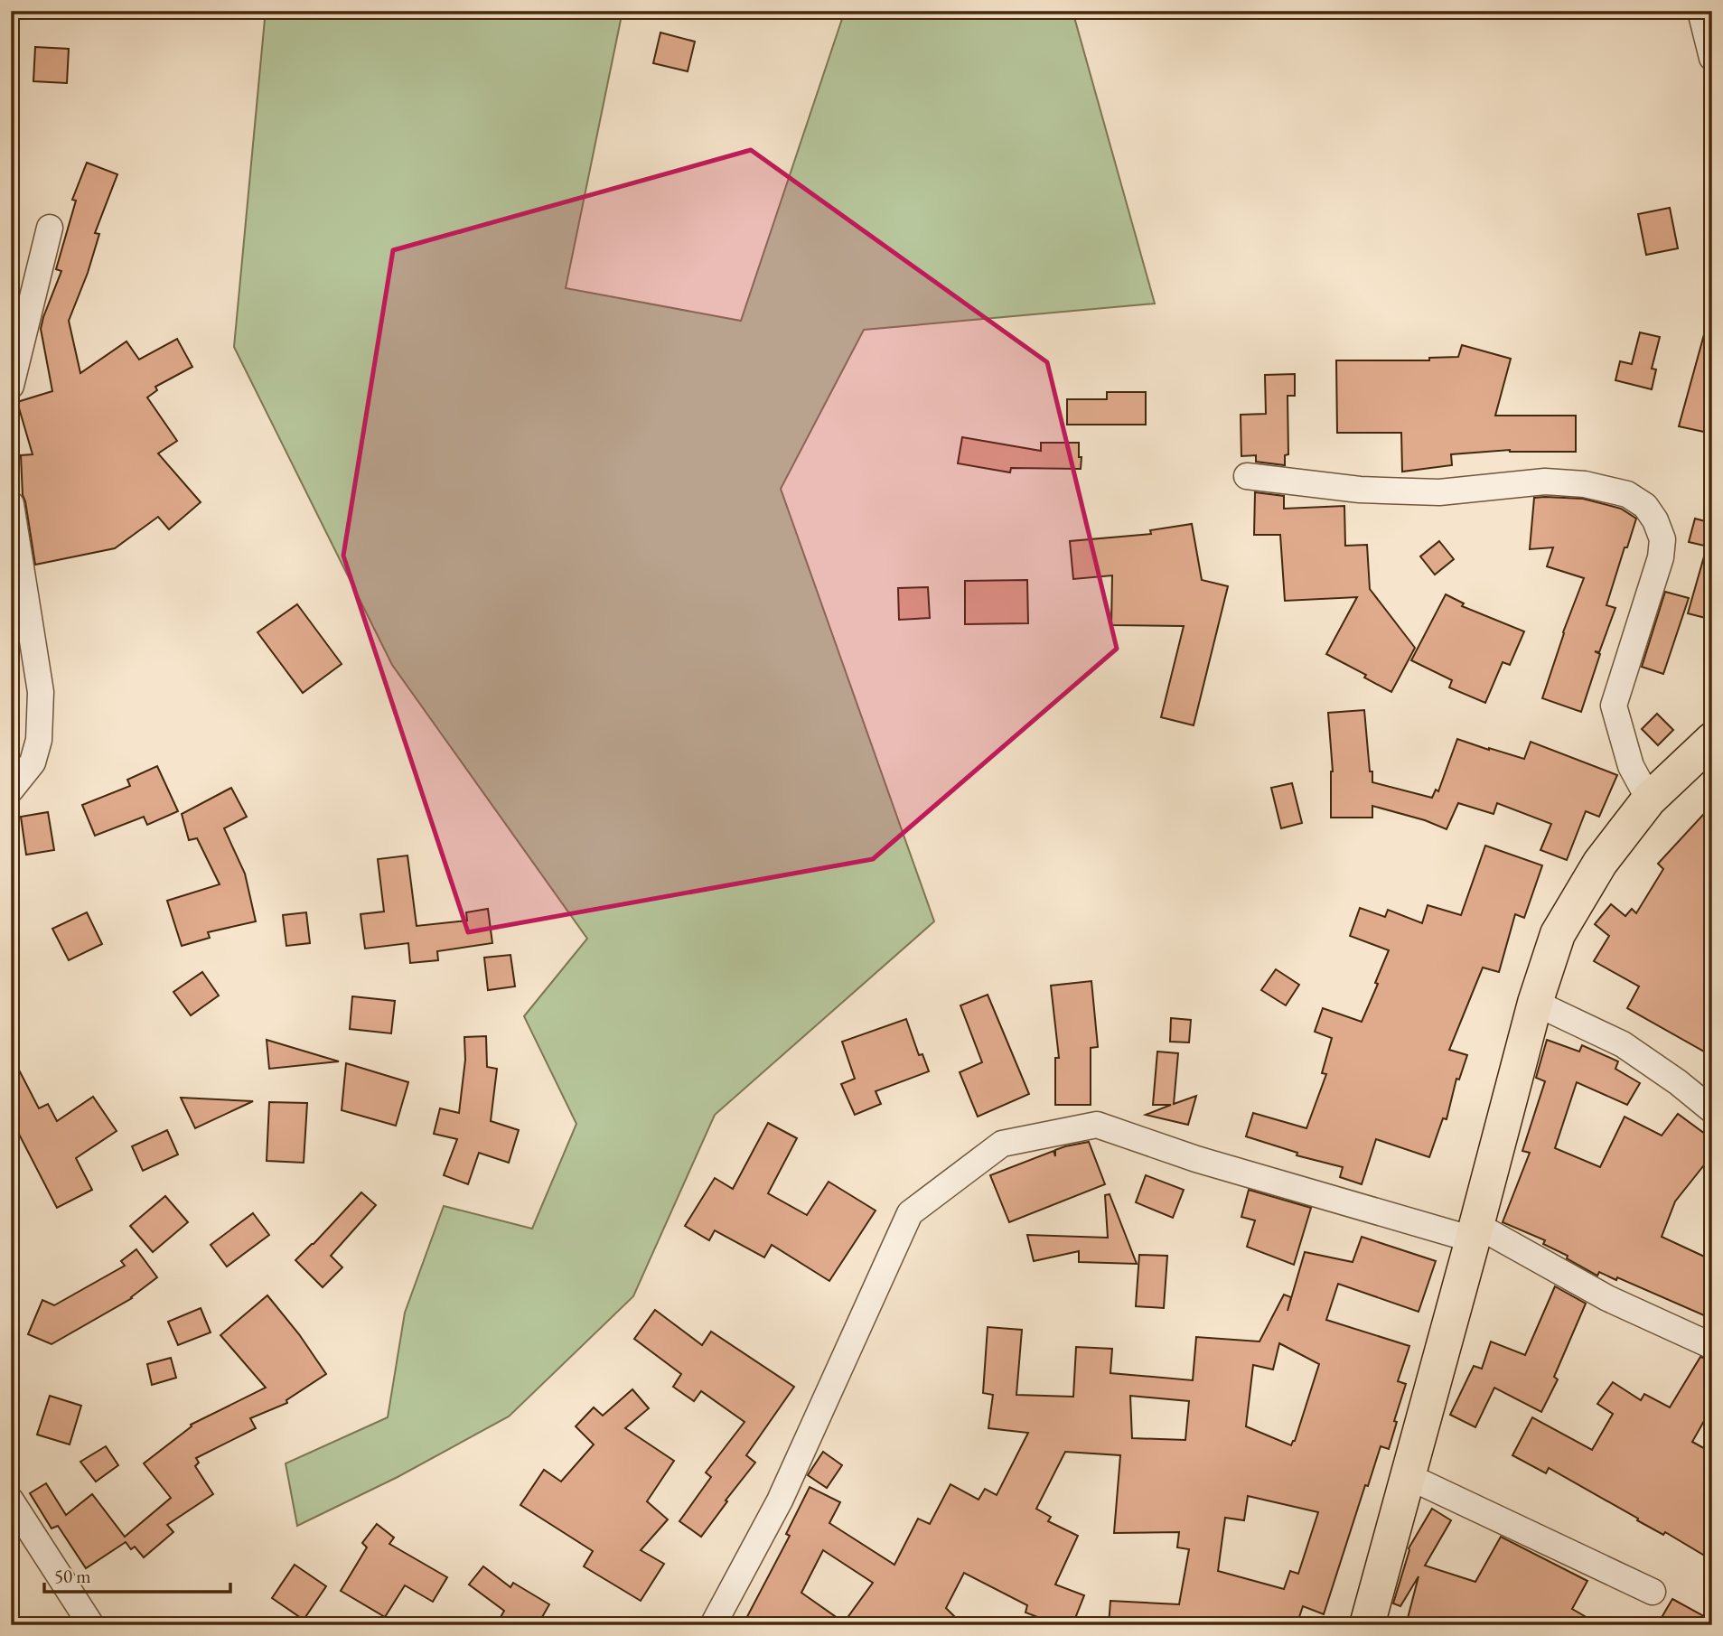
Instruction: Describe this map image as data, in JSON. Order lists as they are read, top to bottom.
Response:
{
  "scale_bar": "50 m"
}
